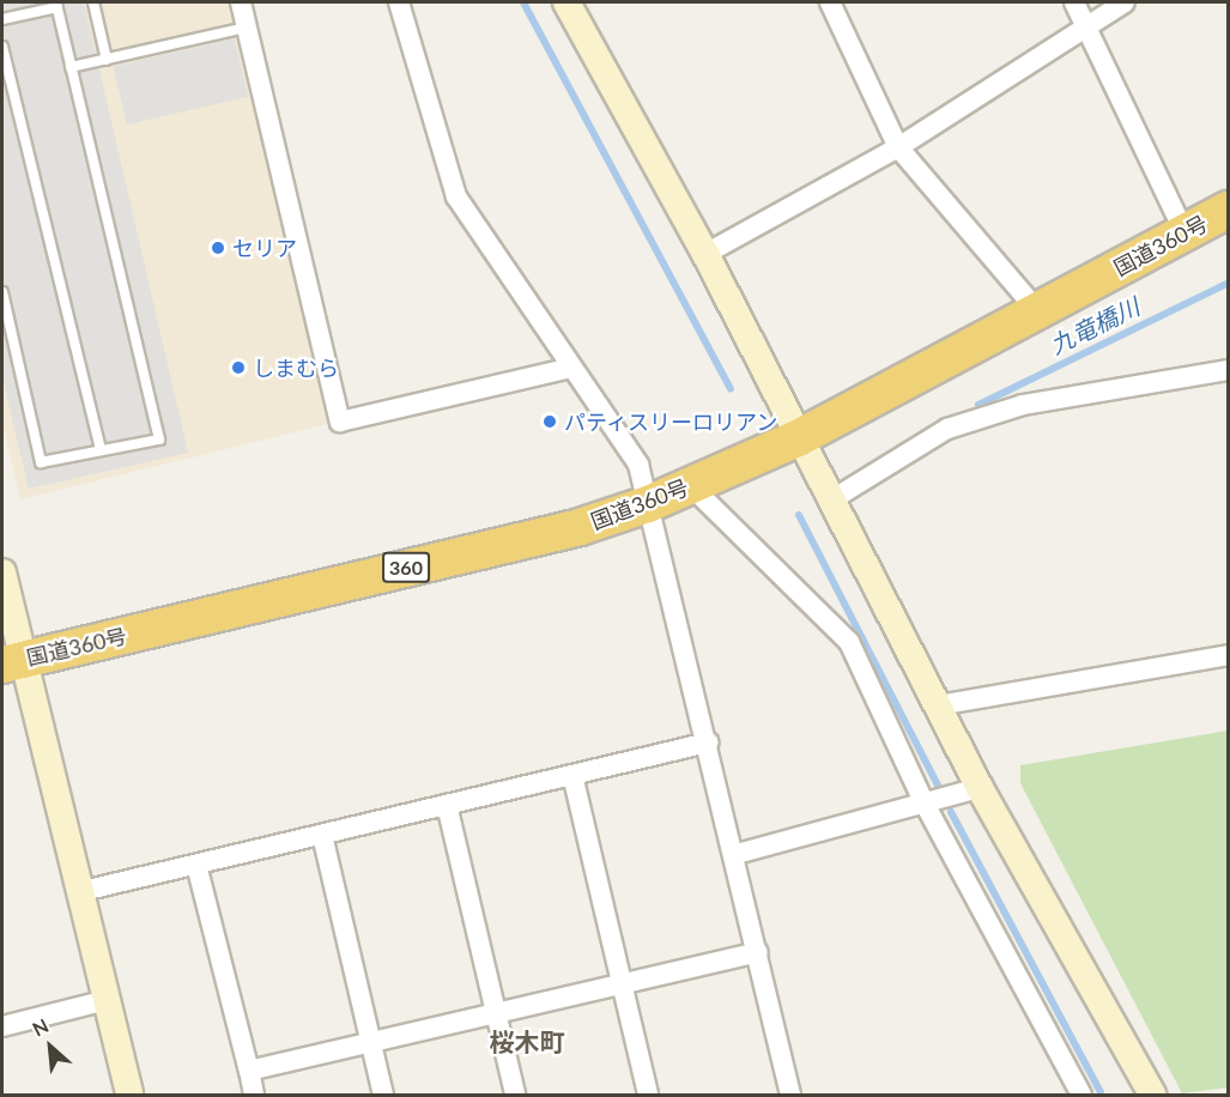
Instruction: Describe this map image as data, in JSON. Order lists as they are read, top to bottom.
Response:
{
  "streets": {
    "highway": ["国道360号", "360"]
  },
  "districts": ["桜木町"],
  "water": ["九竜橋川"],
  "places": ["セリア", "しまむら", "パティスリーロリアン"],
  "north": "top left"
}
